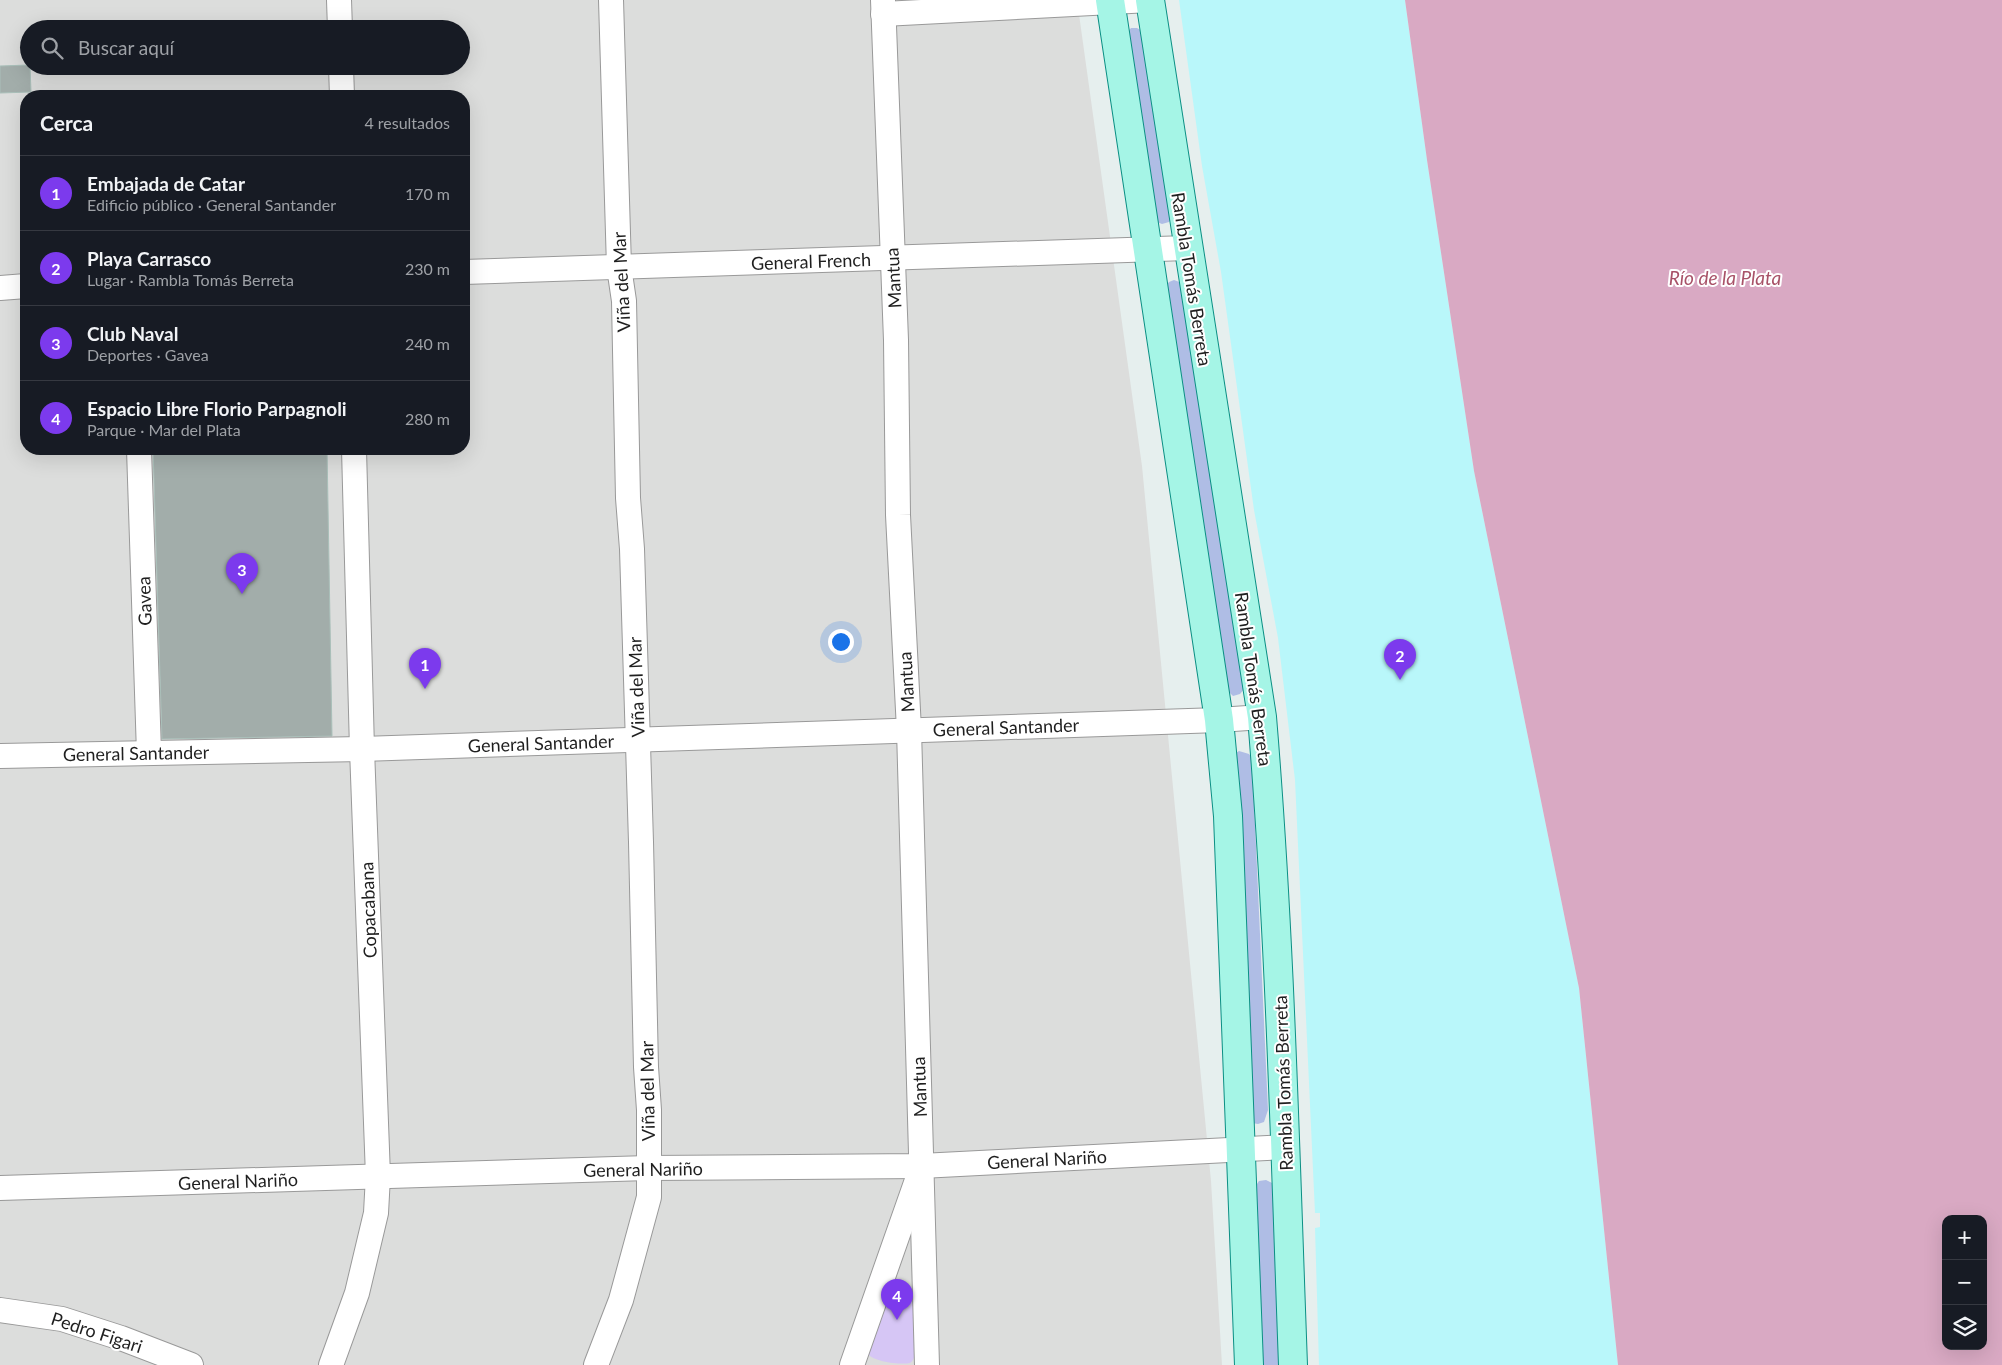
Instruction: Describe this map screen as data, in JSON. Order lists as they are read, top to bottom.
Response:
{
  "streets": {
    "main road": ["Rambla Tomás Berreta"],
    "street": [
      "General French",
      "Mantua",
      "Viña del Mar",
      "Gavea",
      "General Santander",
      "Copacabana",
      "General Nariño",
      "Pedro Figari"
    ]
  },
  "crossings": [
    ["General French", "Mantua"],
    ["General French", "Rambla Tomás Berreta"],
    ["General French", "Viña del Mar"],
    ["Mantua", "General Santander"],
    ["Mantua", "General Nariño"],
    ["Rambla Tomás Berreta", "General Santander"],
    ["Rambla Tomás Berreta", "General Nariño"],
    ["Viña del Mar", "General Santander"],
    ["Viña del Mar", "General Nariño"],
    ["Gavea", "General Santander"],
    ["General Santander", "Copacabana"],
    ["Copacabana", "General Nariño"]
  ],
  "water": ["Río de la Plata"],
  "page": {
    "search": "Buscar aquí",
    "heading": ["Cerca", "4 resultados"],
    "list": [
      {
        "mark": "1",
        "name": "Embajada de Catar",
        "note": "Edificio público · General Santander",
        "value": "170 m"
      },
      {
        "mark": "2",
        "name": "Playa Carrasco",
        "note": "Lugar · Rambla Tomás Berreta",
        "value": "230 m"
      },
      {
        "mark": "3",
        "name": "Club Naval",
        "note": "Deportes · Gavea",
        "value": "240 m"
      },
      {
        "mark": "4",
        "name": "Espacio Libre Florio Parpagnoli",
        "note": "Parque · Mar del Plata",
        "value": "280 m"
      }
    ],
    "pins": [
      "3",
      "2",
      "1",
      "4"
    ],
    "map_buttons": ["+", "−"]
  }
}
